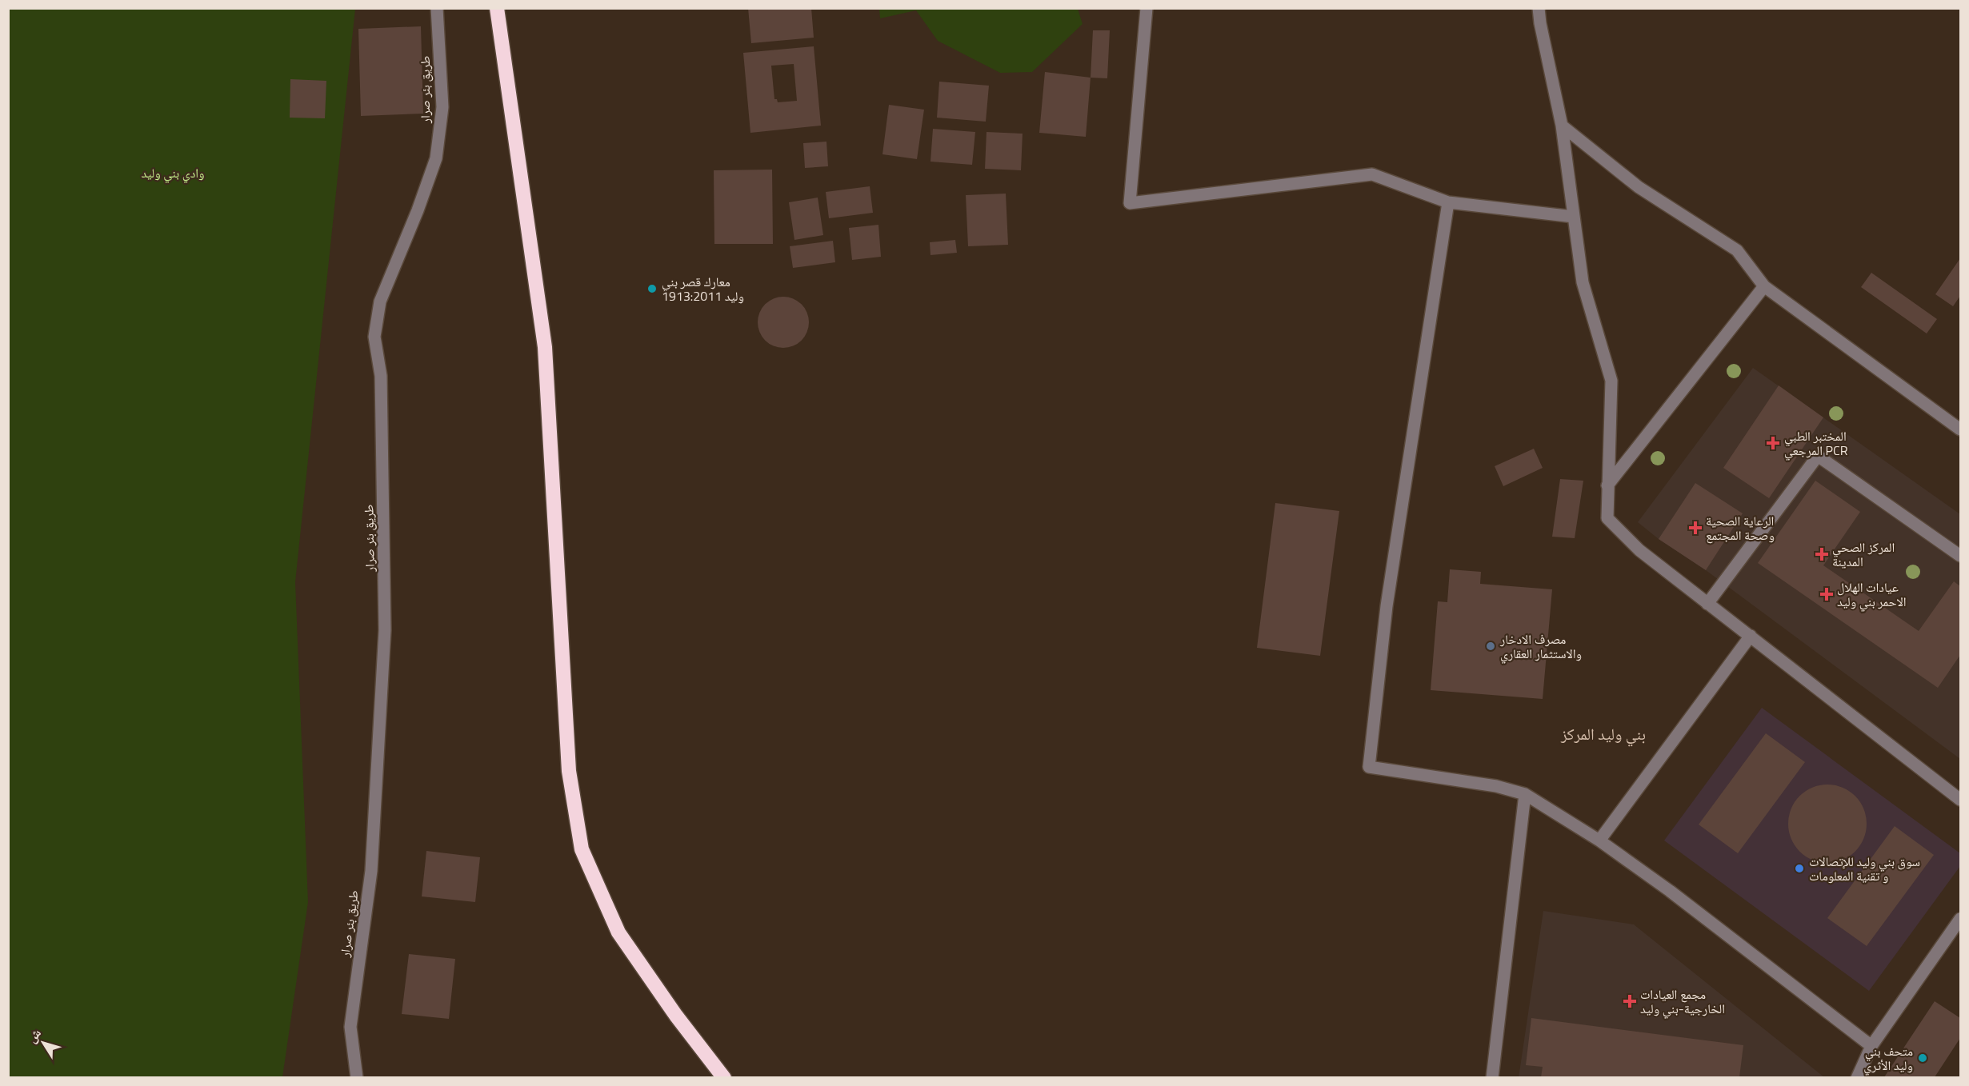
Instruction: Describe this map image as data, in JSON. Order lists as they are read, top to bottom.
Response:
{
  "streets": {
    "street": ["طريق بئر صرار"]
  },
  "districts": ["بني وليد المركز"],
  "parks": ["وادي بني وليد"],
  "places": {
    "other": [
      "معارك قصر بني وليد 1913:2011",
      "مصرف الادخار والاستثمار العقاري",
      "سوق بني وليد للإتصالات و تقنية المعلومات",
      "متحف بني وليد الأثري"
    ],
    "health": [
      "المختبر الطبي المرجعي PCR",
      "الرعاية الصحية وصحة المجتمع",
      "المركز الصحي المدينة",
      "عيادات الهلال الاحمر بني وليد",
      "مجمع العيادات الخارجية-بني وليد"
    ]
  },
  "north": "top left"
}
